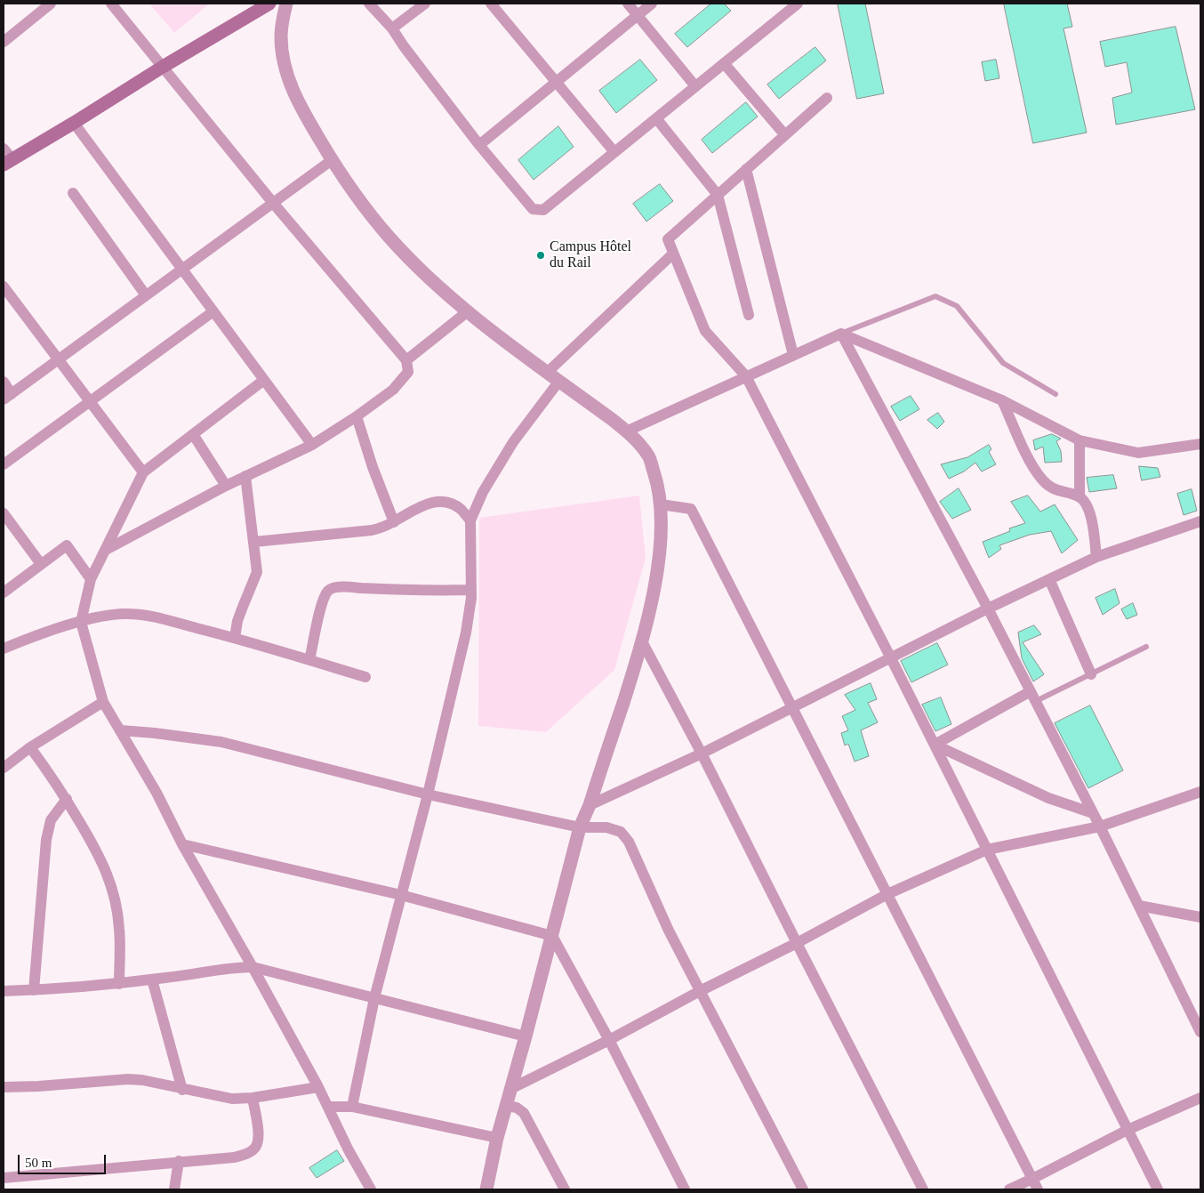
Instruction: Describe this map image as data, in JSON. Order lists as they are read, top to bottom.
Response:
{
  "places": ["Campus Hôtel du Rail"],
  "scale_bar": "50 m"
}
